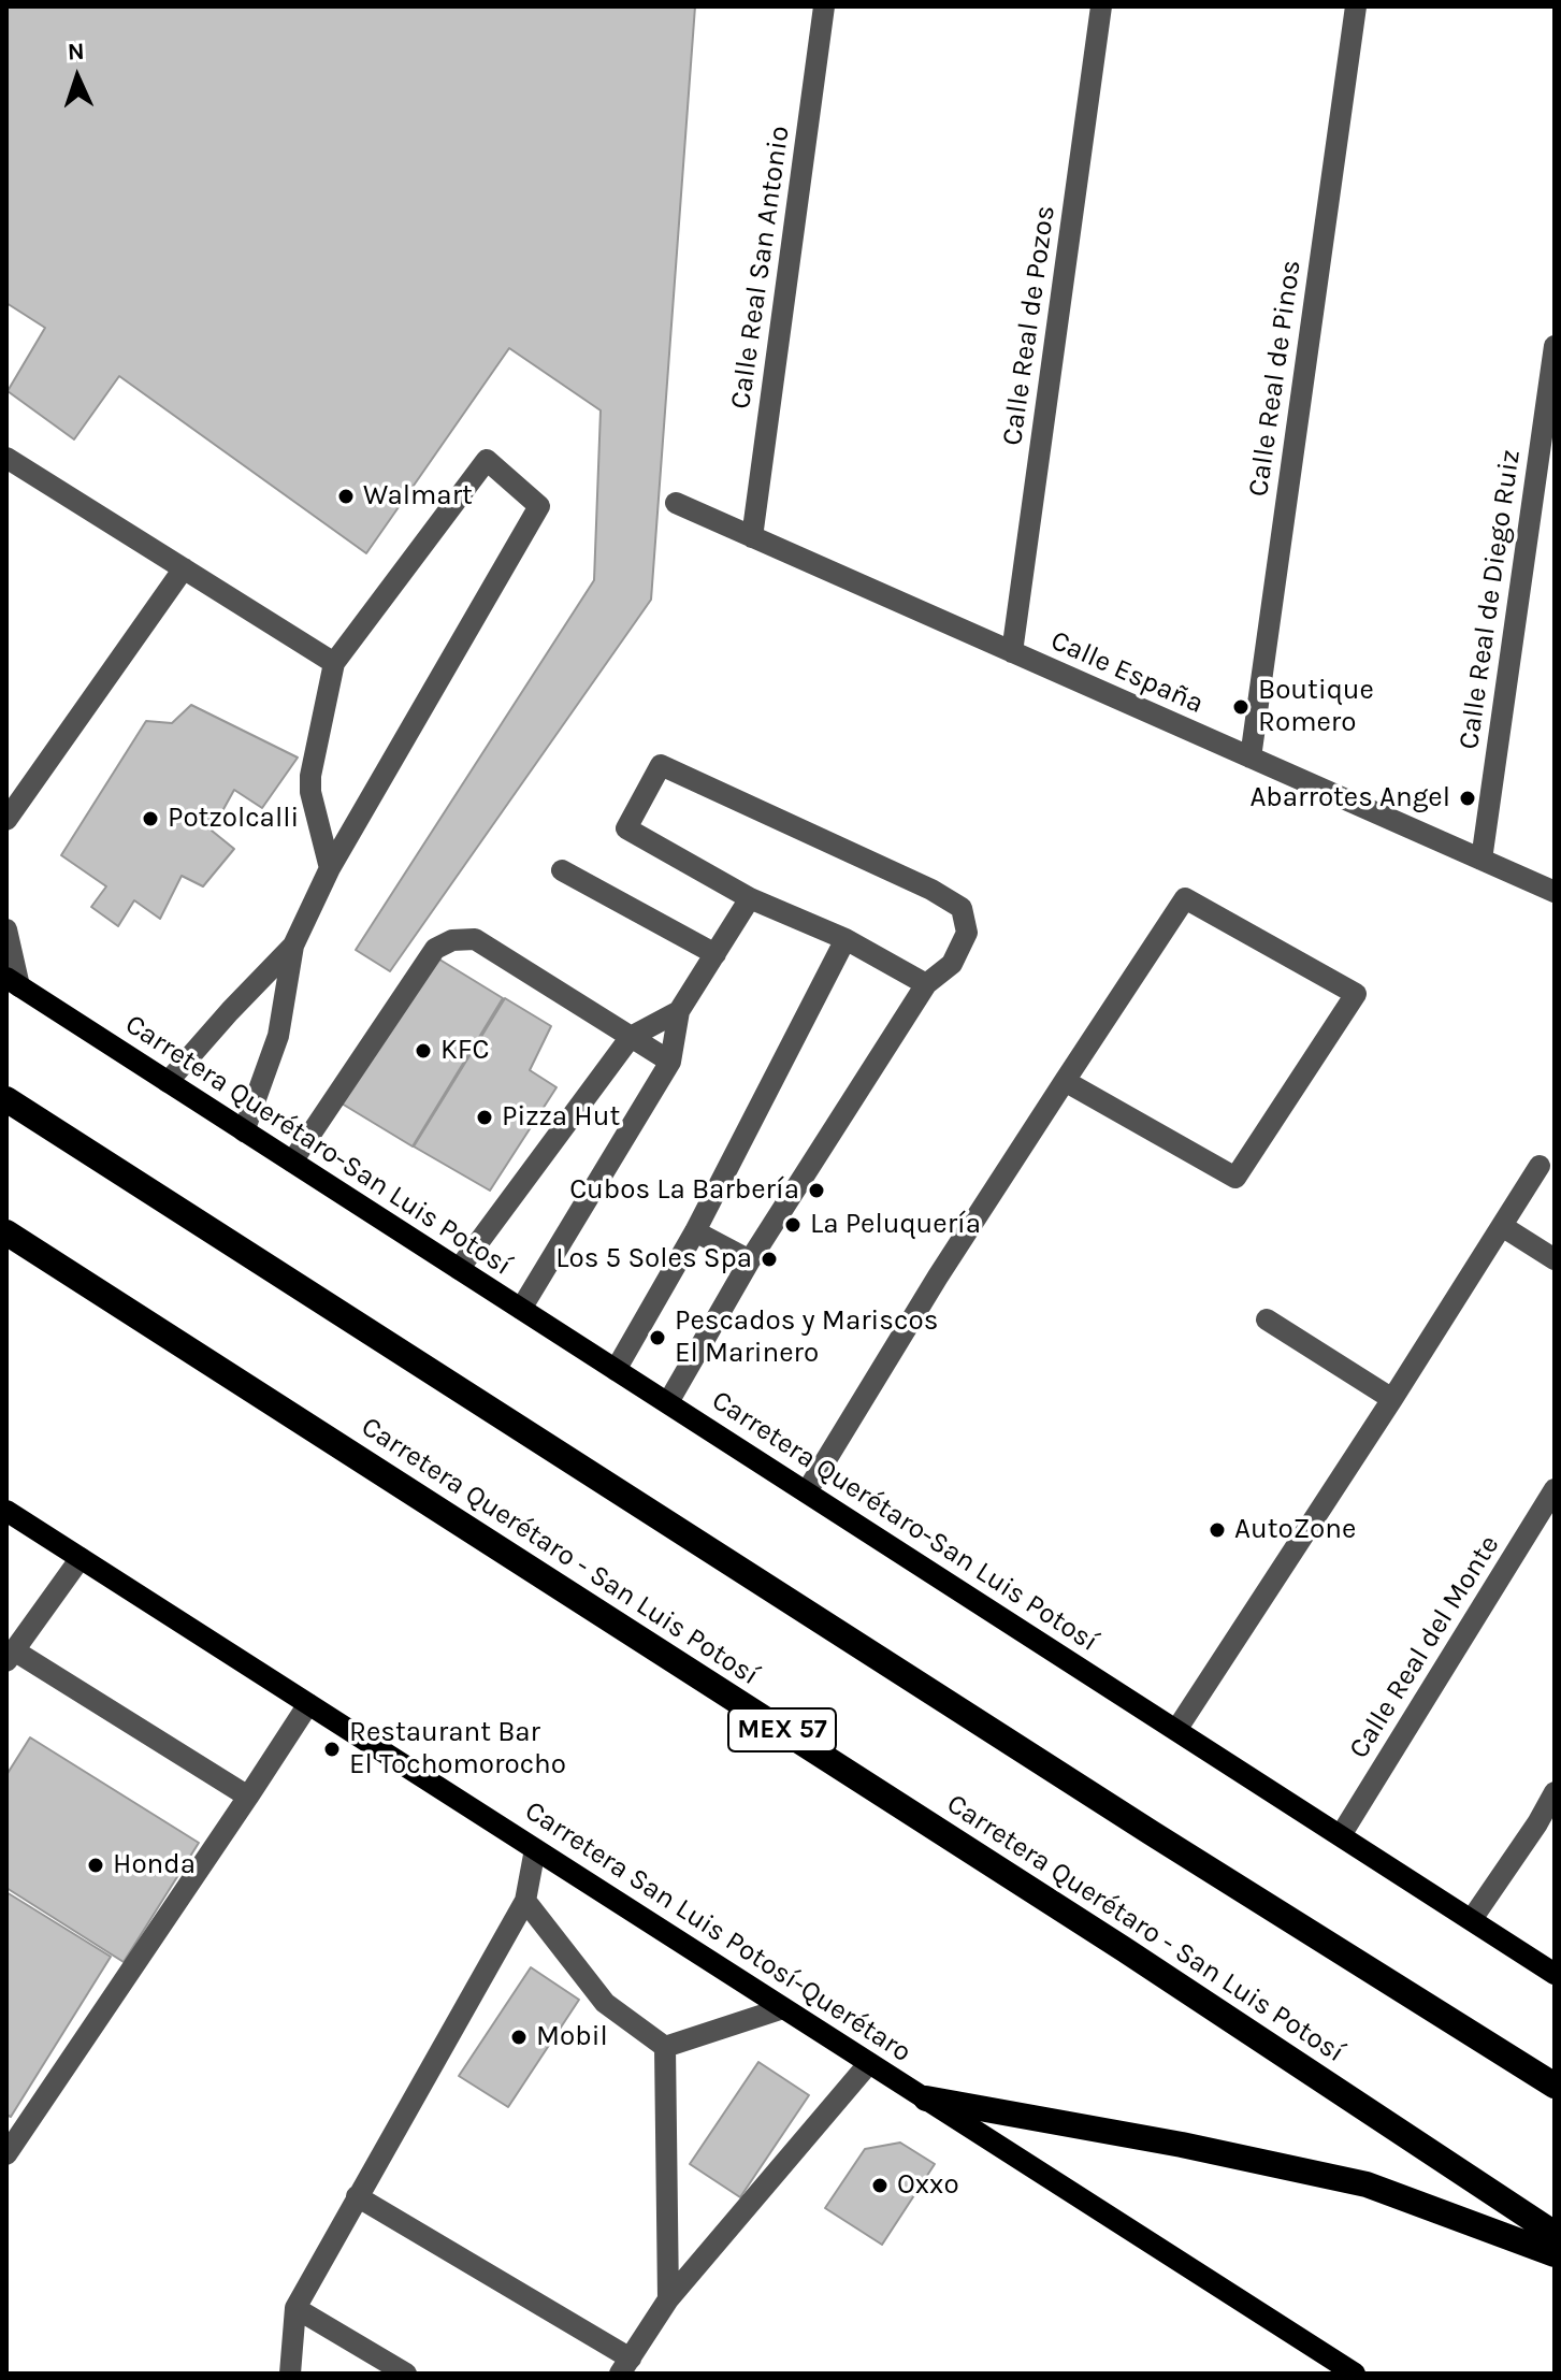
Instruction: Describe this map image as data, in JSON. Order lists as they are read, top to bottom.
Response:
{
  "streets": {
    "highway": ["Carretera Querétaro - San Luis Potosí", "MEX 57"],
    "main road": ["Carretera Querétaro-San Luis Potosí", "Carretera San Luis Potosí-Querétaro"],
    "street": [
      "Calle Real San Antonio",
      "Calle Real de Pozos",
      "Calle Real de Pinos",
      "Calle Real de Diego Ruiz",
      "Calle España",
      "Calle Real del Monte"
    ]
  },
  "crossings": [
    ["Calle Real San Antonio", "Calle España"],
    ["Calle Real de Pozos", "Calle España"],
    ["Calle Real de Pinos", "Calle España"],
    ["Calle Real de Diego Ruiz", "Calle España"],
    ["Carretera Querétaro-San Luis Potosí", "Calle Real del Monte"]
  ],
  "places": [
    "Walmart",
    "Boutique Romero",
    "Abarrotes Angel",
    "Potzolcalli",
    "KFC",
    "Pizza Hut",
    "Cubos La Barbería",
    "La Peluquería",
    "Los 5 Soles Spa",
    "Pescados y Mariscos El Marinero",
    "AutoZone",
    "Restaurant Bar El Tochomorocho",
    "Honda",
    "Mobil",
    "Oxxo"
  ],
  "north": "top"
}
